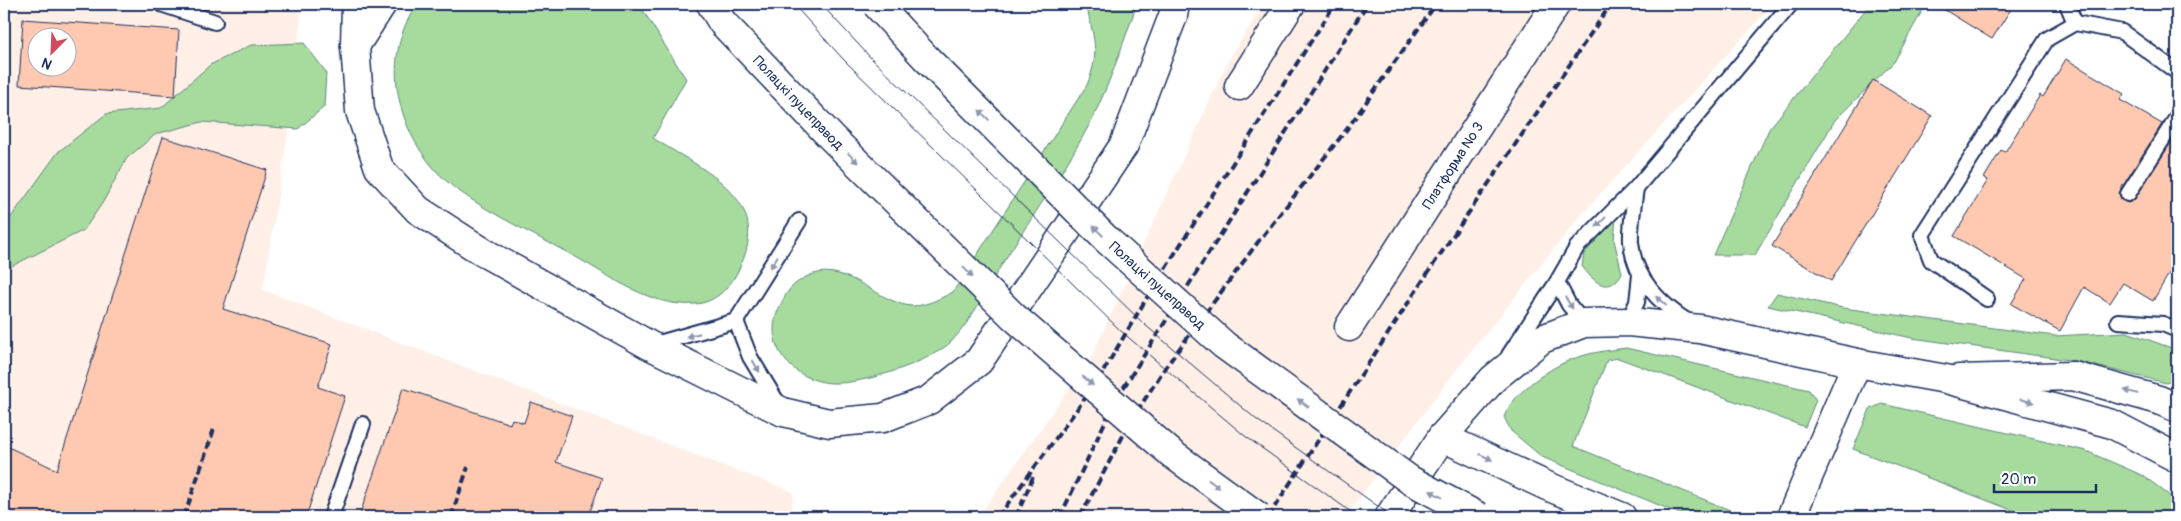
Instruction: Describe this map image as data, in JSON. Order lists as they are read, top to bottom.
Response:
{
  "streets": {
    "main road": ["Полацкі пуцеправод", "Платформа № 3"]
  },
  "scale_bar": "20 m",
  "north": "bottom left"
}
